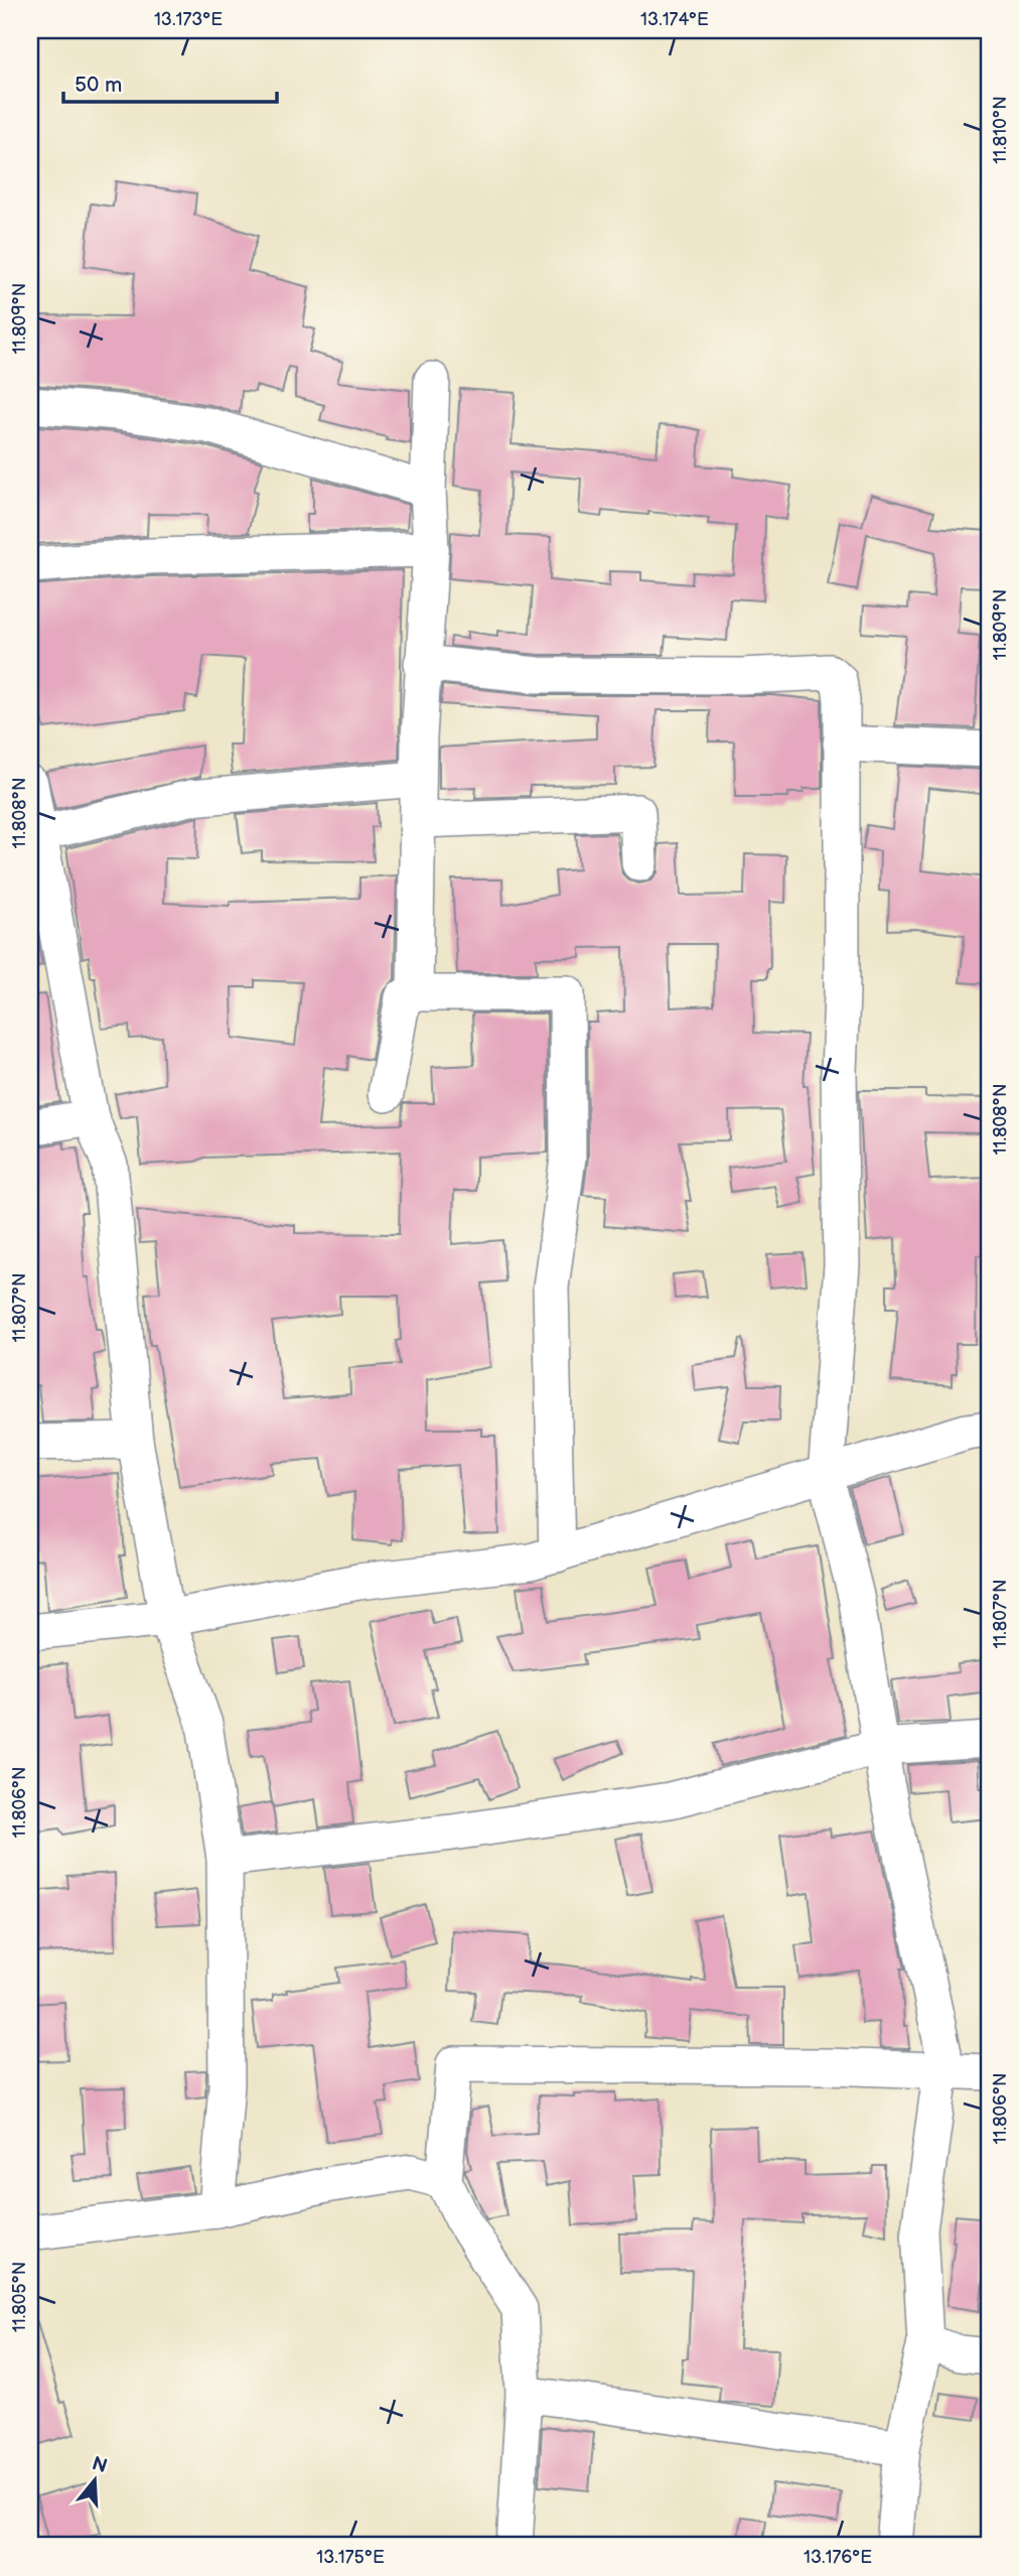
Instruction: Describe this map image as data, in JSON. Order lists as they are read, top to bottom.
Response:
{
  "scale_bar": "50 m",
  "north": "top",
  "coordinates": [
    "13.173°E",
    "13.174°E",
    "11.810°N",
    "11.809°N",
    "11.808°N",
    "11.807°N",
    "11.806°N",
    "11.805°N",
    "13.175°E",
    "13.176°E"
  ]
}
